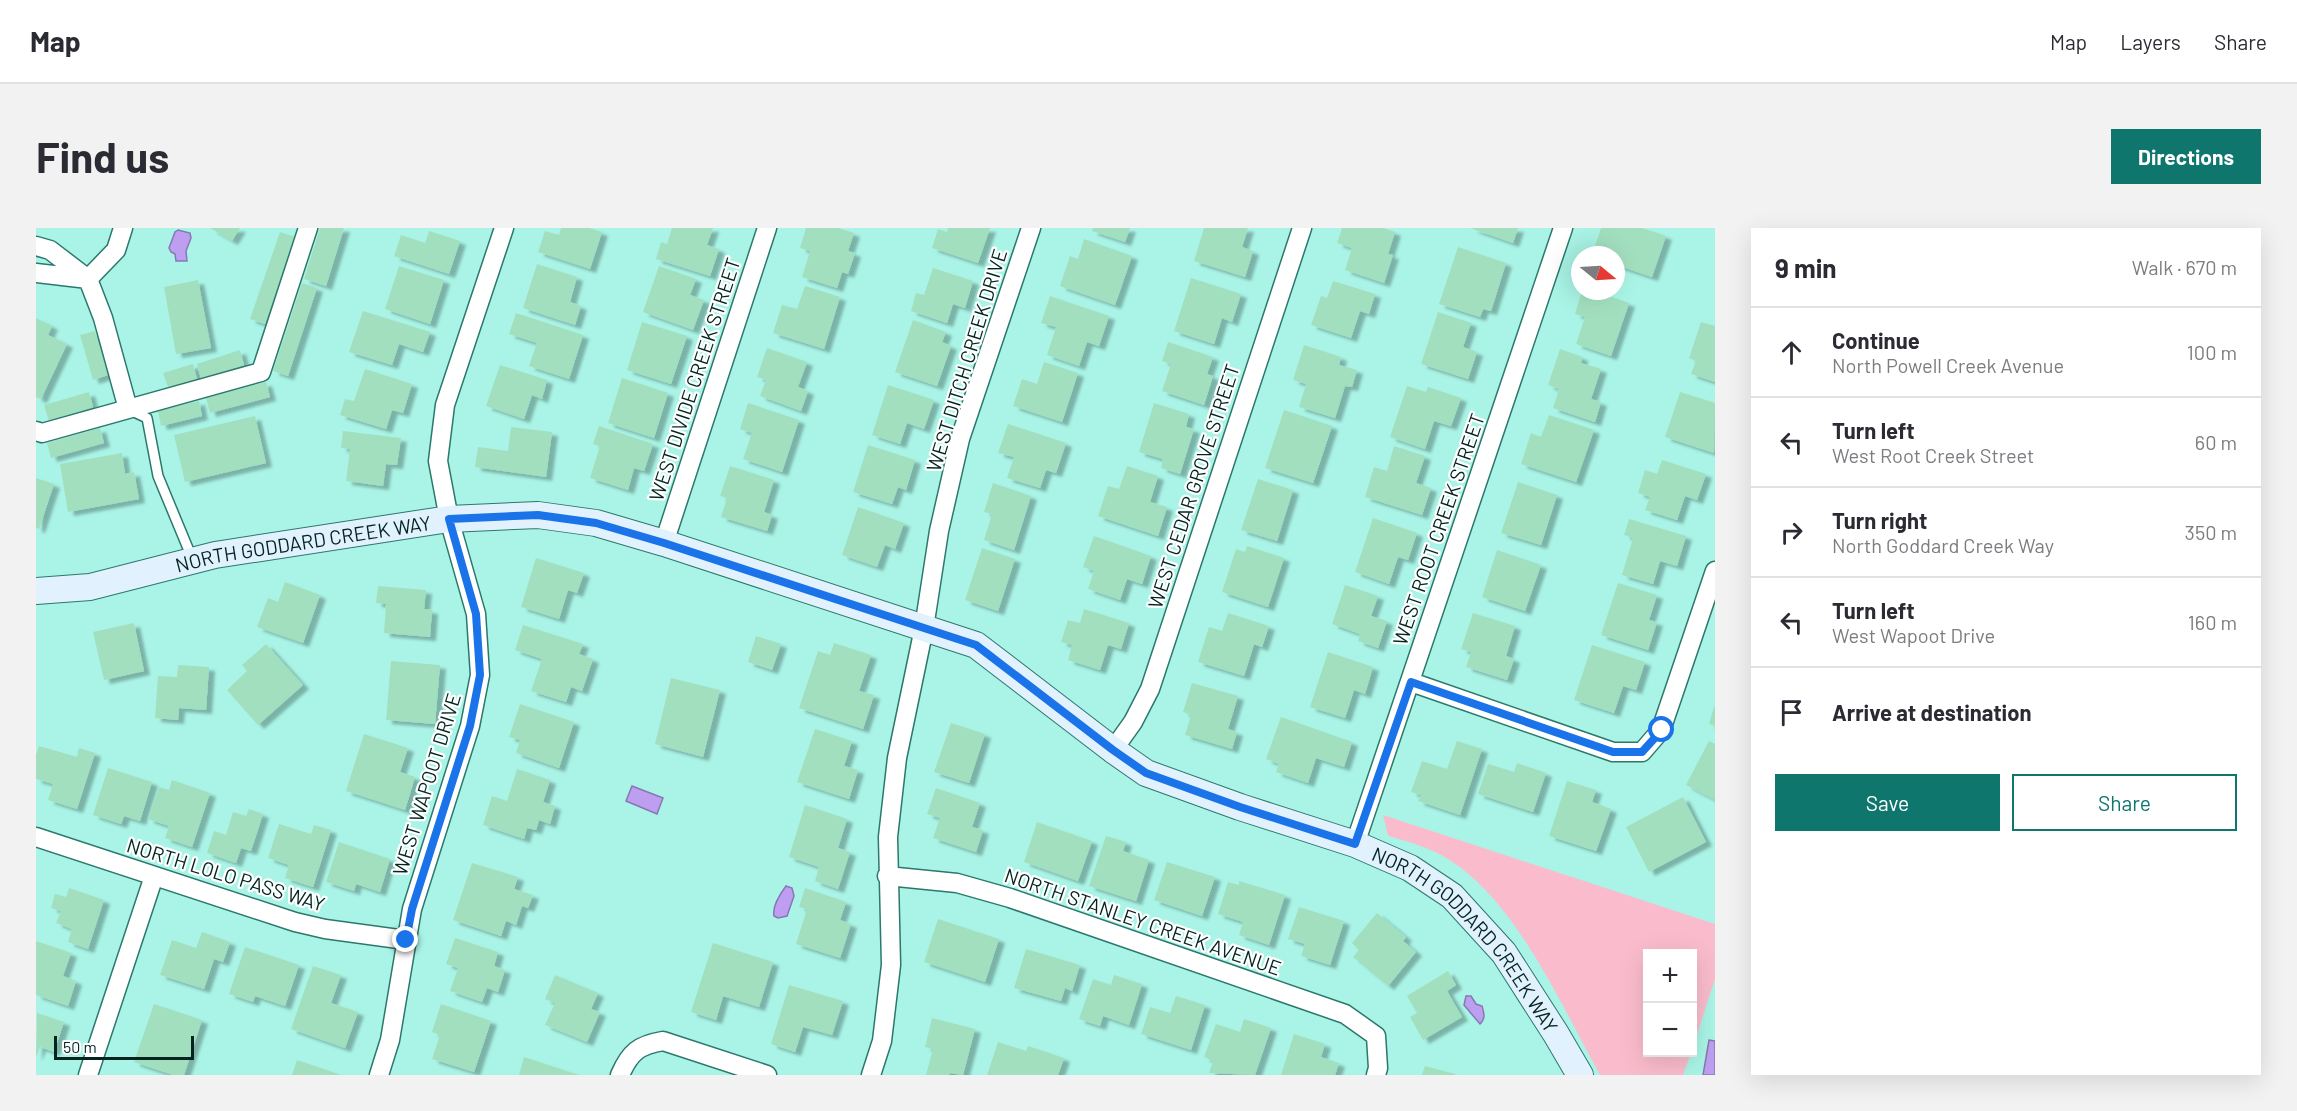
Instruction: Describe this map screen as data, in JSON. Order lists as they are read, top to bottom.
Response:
{
  "streets": {
    "street": [
      "WEST DITCH CREEK DRIVE",
      "WEST DIVIDE CREEK STREET",
      "WEST CEDAR GROVE STREET",
      "WEST ROOT CREEK STREET",
      "NORTH GODDARD CREEK WAY",
      "WEST WAPOOT DRIVE",
      "NORTH LOLO PASS WAY",
      "NORTH STANLEY CREEK AVENUE"
    ]
  },
  "crossings": [
    ["WEST DITCH CREEK DRIVE", "NORTH GODDARD CREEK WAY"],
    ["WEST DITCH CREEK DRIVE", "NORTH STANLEY CREEK AVENUE"],
    ["WEST DIVIDE CREEK STREET", "NORTH GODDARD CREEK WAY"],
    ["WEST CEDAR GROVE STREET", "NORTH GODDARD CREEK WAY"],
    ["WEST ROOT CREEK STREET", "NORTH GODDARD CREEK WAY"],
    ["NORTH GODDARD CREEK WAY", "WEST WAPOOT DRIVE"],
    ["WEST WAPOOT DRIVE", "NORTH LOLO PASS WAY"]
  ],
  "scale_bar": "50 m",
  "north": "right",
  "page": {
    "header": "Map",
    "nav": ["Map", "Layers", "Share"],
    "buttons": [
      "Directions",
      ["Save", "Share"]
    ],
    "title": "Find us",
    "heading": ["9 min", "Walk · 670 m"],
    "list": [
      ["Continue", "North Powell Creek Avenue", "100 m"],
      ["Turn left", "West Root Creek Street", "60 m"],
      ["Turn right", "North Goddard Creek Way", "350 m"],
      ["Turn left", "West Wapoot Drive", "160 m"],
      "Arrive at destination"
    ],
    "map_buttons": ["+", "−"],
    "scale": "50 m"
  }
}
